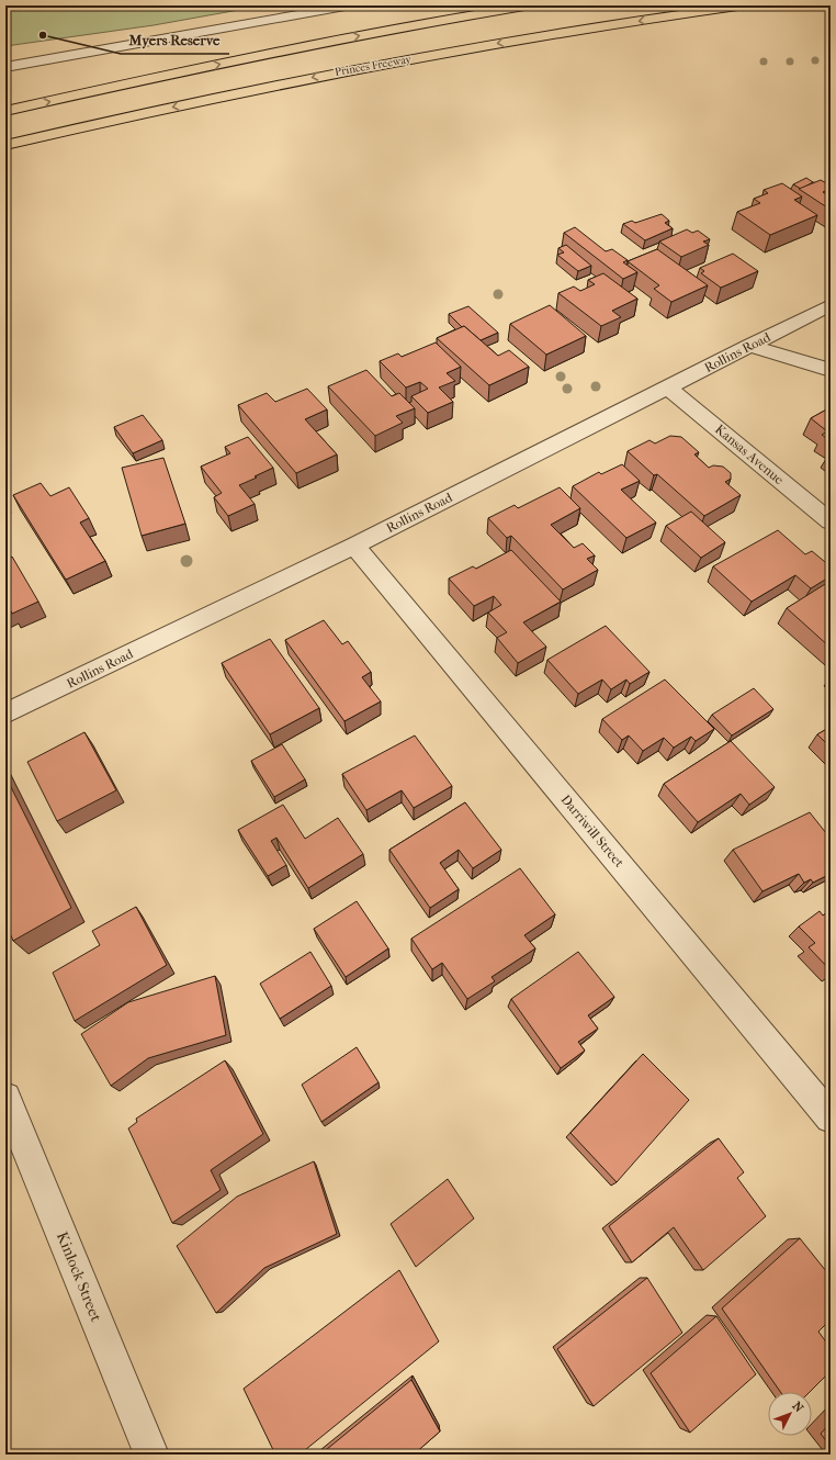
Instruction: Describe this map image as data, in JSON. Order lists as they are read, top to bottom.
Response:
{
  "streets": {
    "highway": ["Princes Freeway"],
    "street": [
      "Rollins Road",
      "Kansas Avenue",
      "Darriwill Street",
      "Kinlock Street"
    ]
  },
  "crossings": [
    ["Rollins Road", "Kansas Avenue"],
    ["Rollins Road", "Darriwill Street"]
  ],
  "places": ["Myers Reserve"],
  "north": "top right"
}
